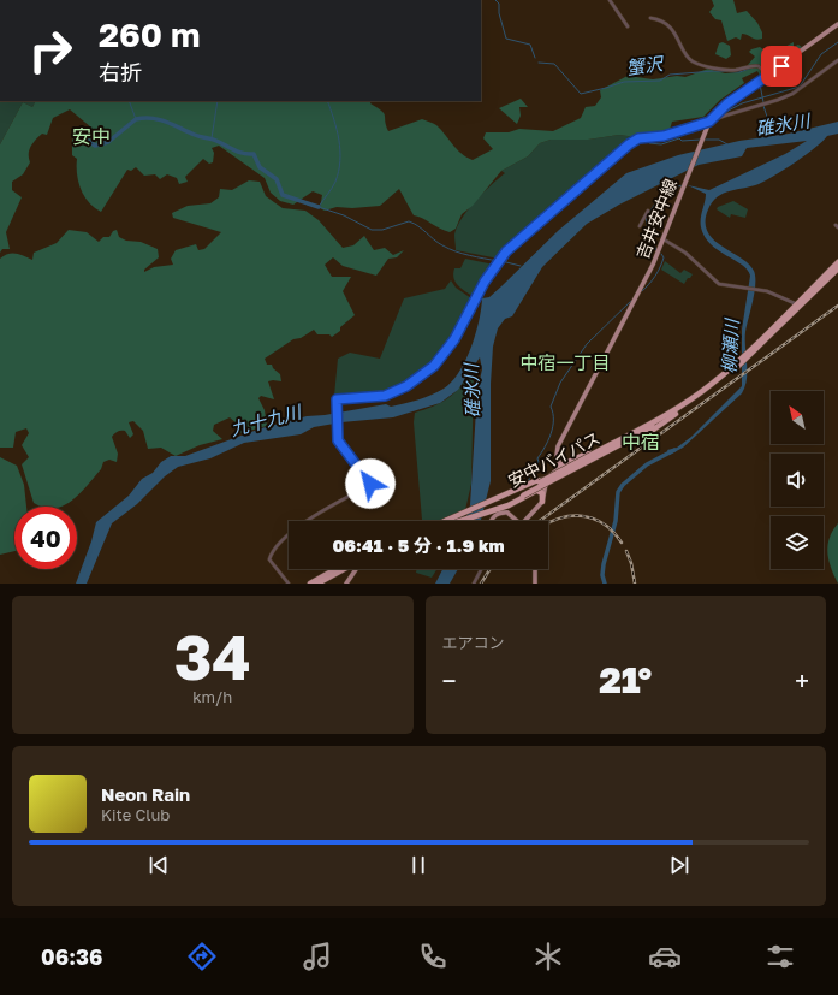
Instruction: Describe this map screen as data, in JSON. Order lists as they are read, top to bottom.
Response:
{
  "streets": {
    "highway": ["安中バイパス"],
    "main road": ["吉井安中線"]
  },
  "districts": ["安中", "中宿一丁目", "中宿"],
  "water": [
    "蟹沢",
    "碓氷川",
    "柳瀬川",
    "九十九川"
  ],
  "north": "top left",
  "page": {
    "turn": ["260 m", "右折"],
    "limit": "40",
    "trip": "06:41 · 5 分 · 1.9 km",
    "tile": [
      ["34", "km/h"],
      "エアコン"
    ],
    "heat": ["−", "21°", "+"],
    "song": ["Neon Rain", "Kite Club"],
    "tabs": "06:36"
  }
}
